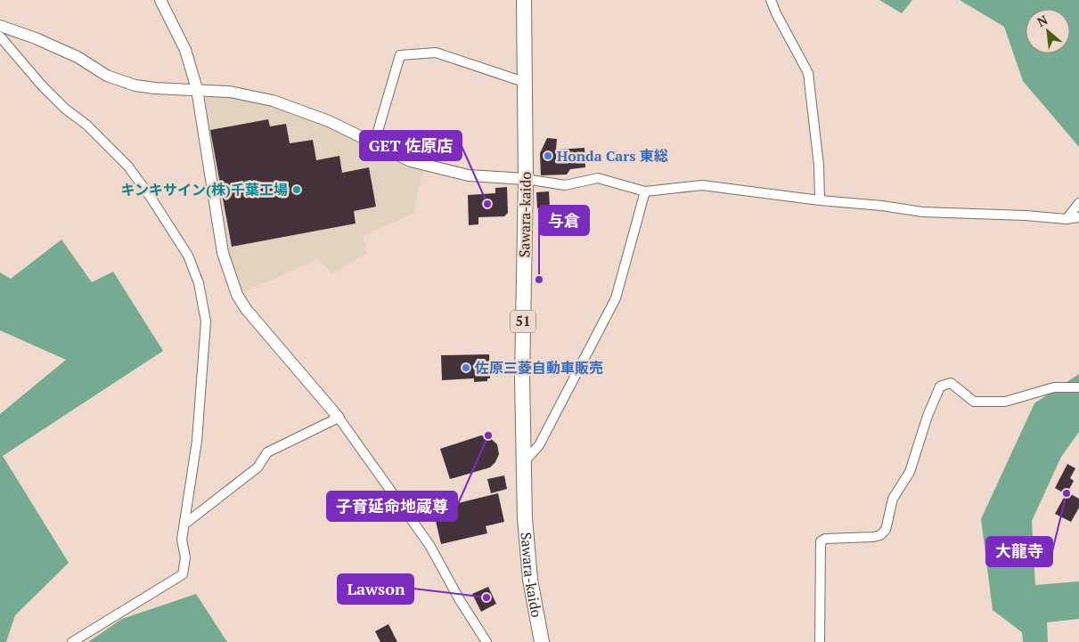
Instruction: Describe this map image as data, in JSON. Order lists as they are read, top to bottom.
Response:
{
  "streets": {
    "highway": ["Sawara-kaido", "51"]
  },
  "places": [
    "Honda Cars 東総",
    "キンキサイン(株)千葉工場",
    "GET 佐原店",
    "与倉",
    "佐原三菱自動車販売",
    "子育延命地蔵尊",
    "大龍寺",
    "Lawson"
  ],
  "north": "top left"
}
